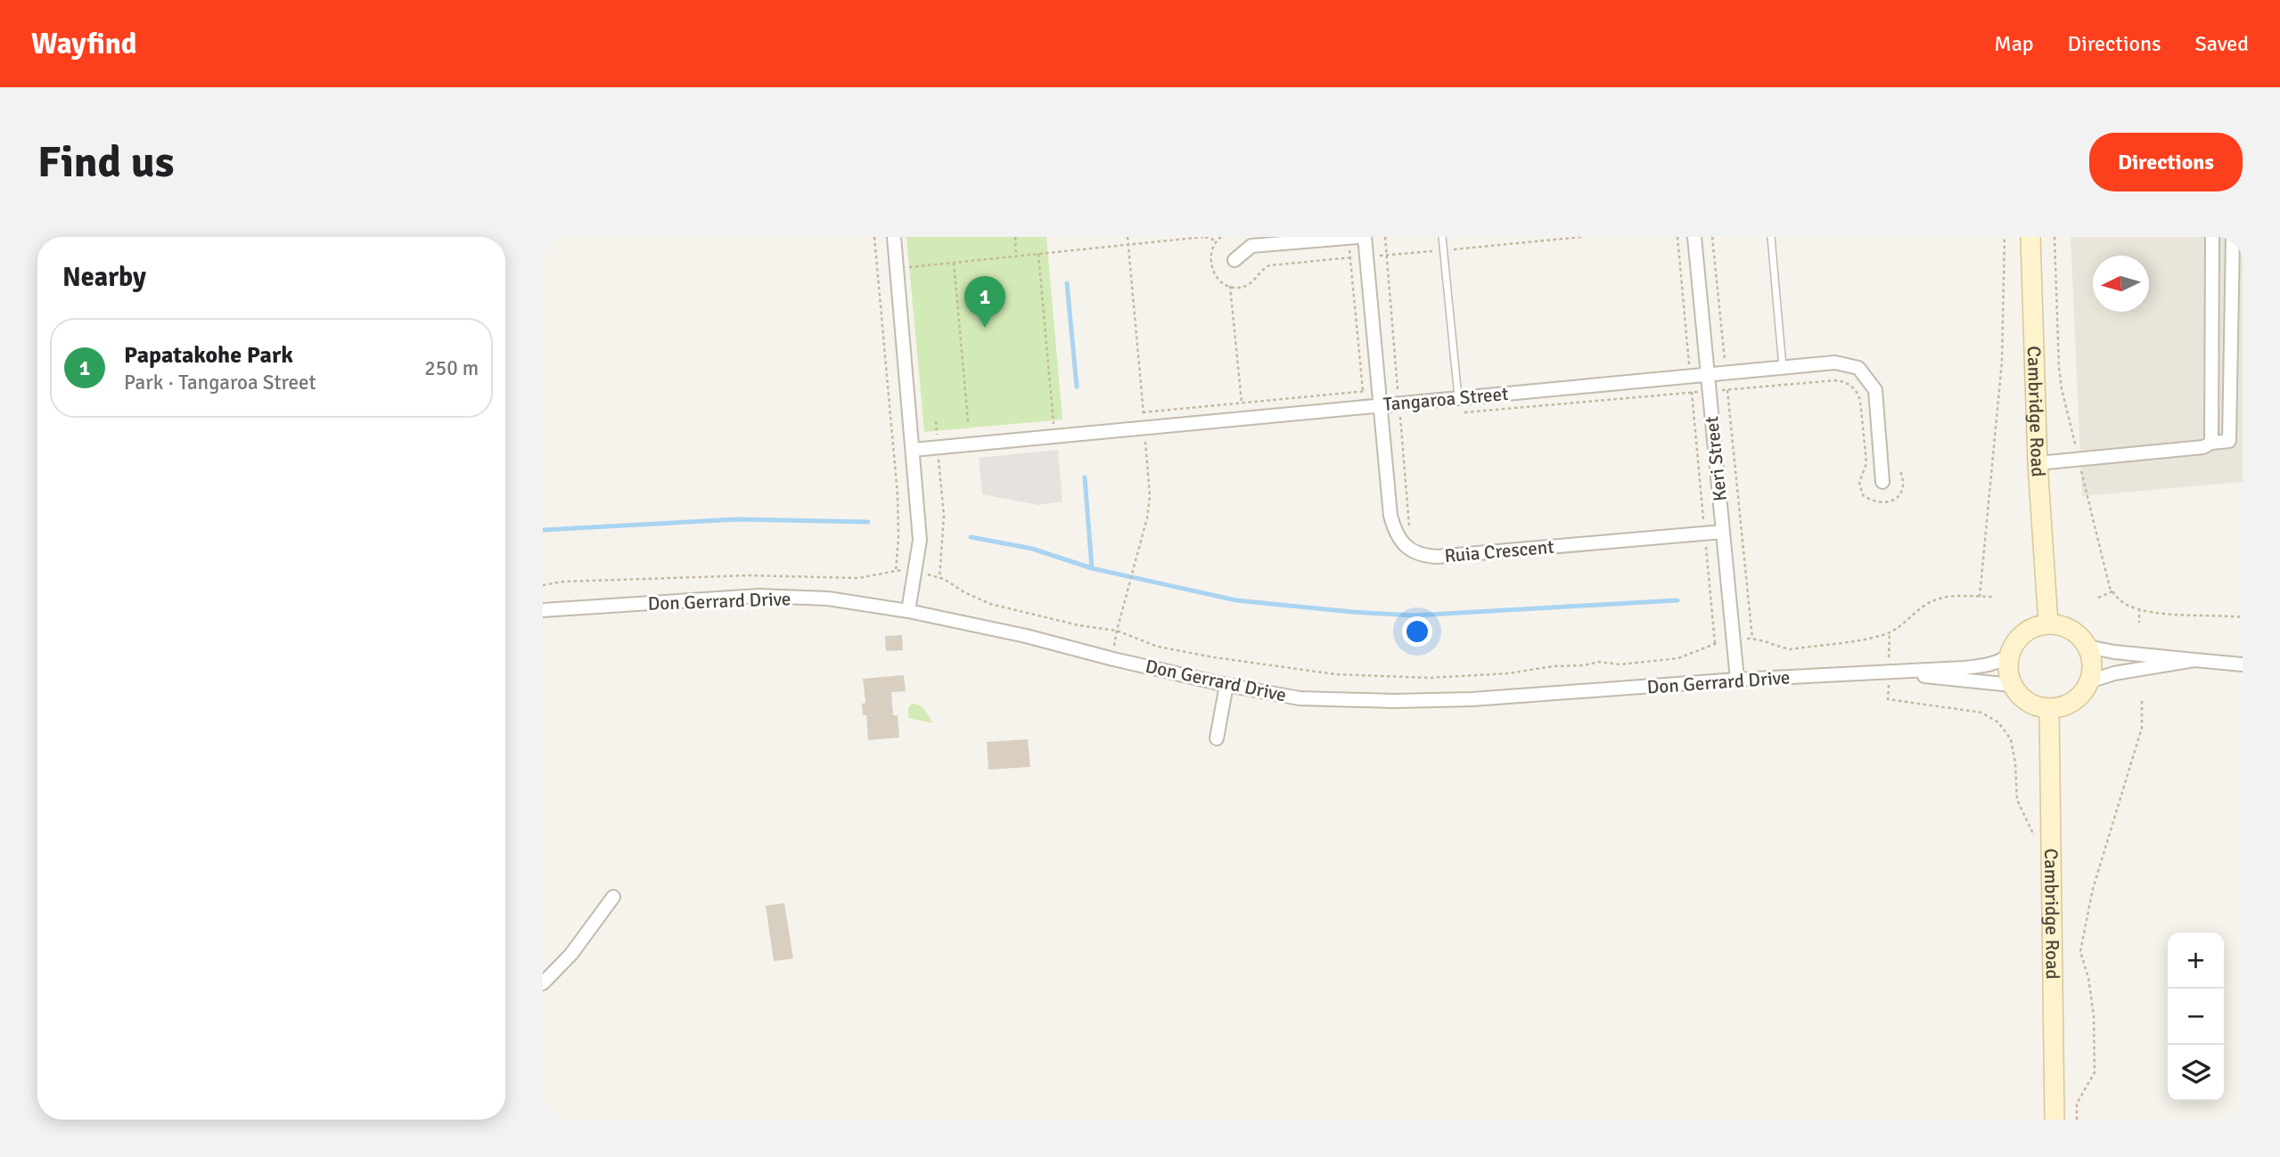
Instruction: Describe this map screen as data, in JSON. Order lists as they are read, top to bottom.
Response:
{
  "streets": {
    "main road": ["Cambridge Road"],
    "street": [
      "Tangaroa Street",
      "Keri Street",
      "Ruia Crescent",
      "Don Gerrard Drive"
    ]
  },
  "crossings": [
    ["Tangaroa Street", "Keri Street"],
    ["Tangaroa Street", "Ruia Crescent"],
    ["Cambridge Road", "Don Gerrard Drive"],
    ["Keri Street", "Ruia Crescent"],
    ["Keri Street", "Don Gerrard Drive"]
  ],
  "north": "left",
  "page": {
    "header": "Wayfind",
    "nav": ["Map", "Directions", "Saved"],
    "buttons": "Directions",
    "title": "Find us",
    "heading": "Nearby",
    "pins": "1",
    "list": [
      {
        "mark": "1",
        "name": "Papatakohe Park",
        "note": "Park · Tangaroa Street",
        "value": "250 m"
      }
    ],
    "map_buttons": ["+", "−"]
  }
}
